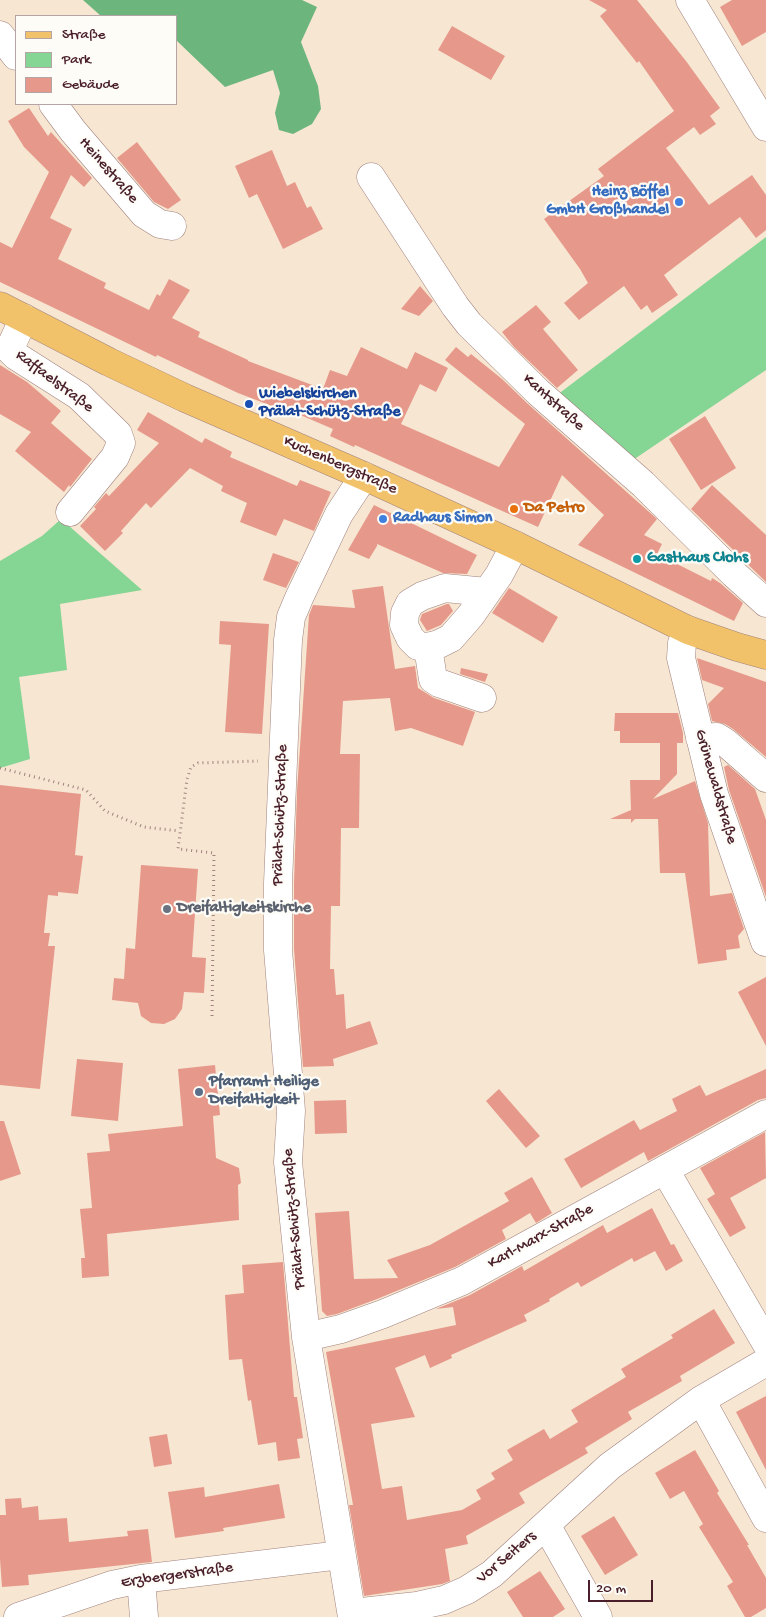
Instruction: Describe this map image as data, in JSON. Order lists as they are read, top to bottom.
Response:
{
  "streets": {
    "main road": ["Kuchenbergstraße"],
    "street": [
      "Heinestraße",
      "Raffaelstraße",
      "Kantstraße",
      "Grünewaldstraße",
      "Prälat-Schütz-Straße",
      "Karl-Marx-Straße",
      "Vor Seiters",
      "Erzbergerstraße"
    ]
  },
  "crossings": [
    ["Raffaelstraße", "Kuchenbergstraße"],
    ["Kuchenbergstraße", "Grünewaldstraße"],
    ["Kuchenbergstraße", "Prälat-Schütz-Straße"],
    ["Prälat-Schütz-Straße", "Karl-Marx-Straße"],
    ["Prälat-Schütz-Straße", "Vor Seiters"],
    ["Prälat-Schütz-Straße", "Erzbergerstraße"]
  ],
  "places": [
    "Heinz Böffel GmbH Großhandel",
    "Wiebelskirchen Prälat-Schütz-Straße",
    "Da Petro",
    "Radhaus Simon",
    "Gasthaus Clohs",
    "Dreifaltigkeitskirche",
    "Pfarramt Heilige Dreifaltigkeit"
  ],
  "legend": ["Straße", "Park", "Gebäude"],
  "scale_bar": "20 m"
}
